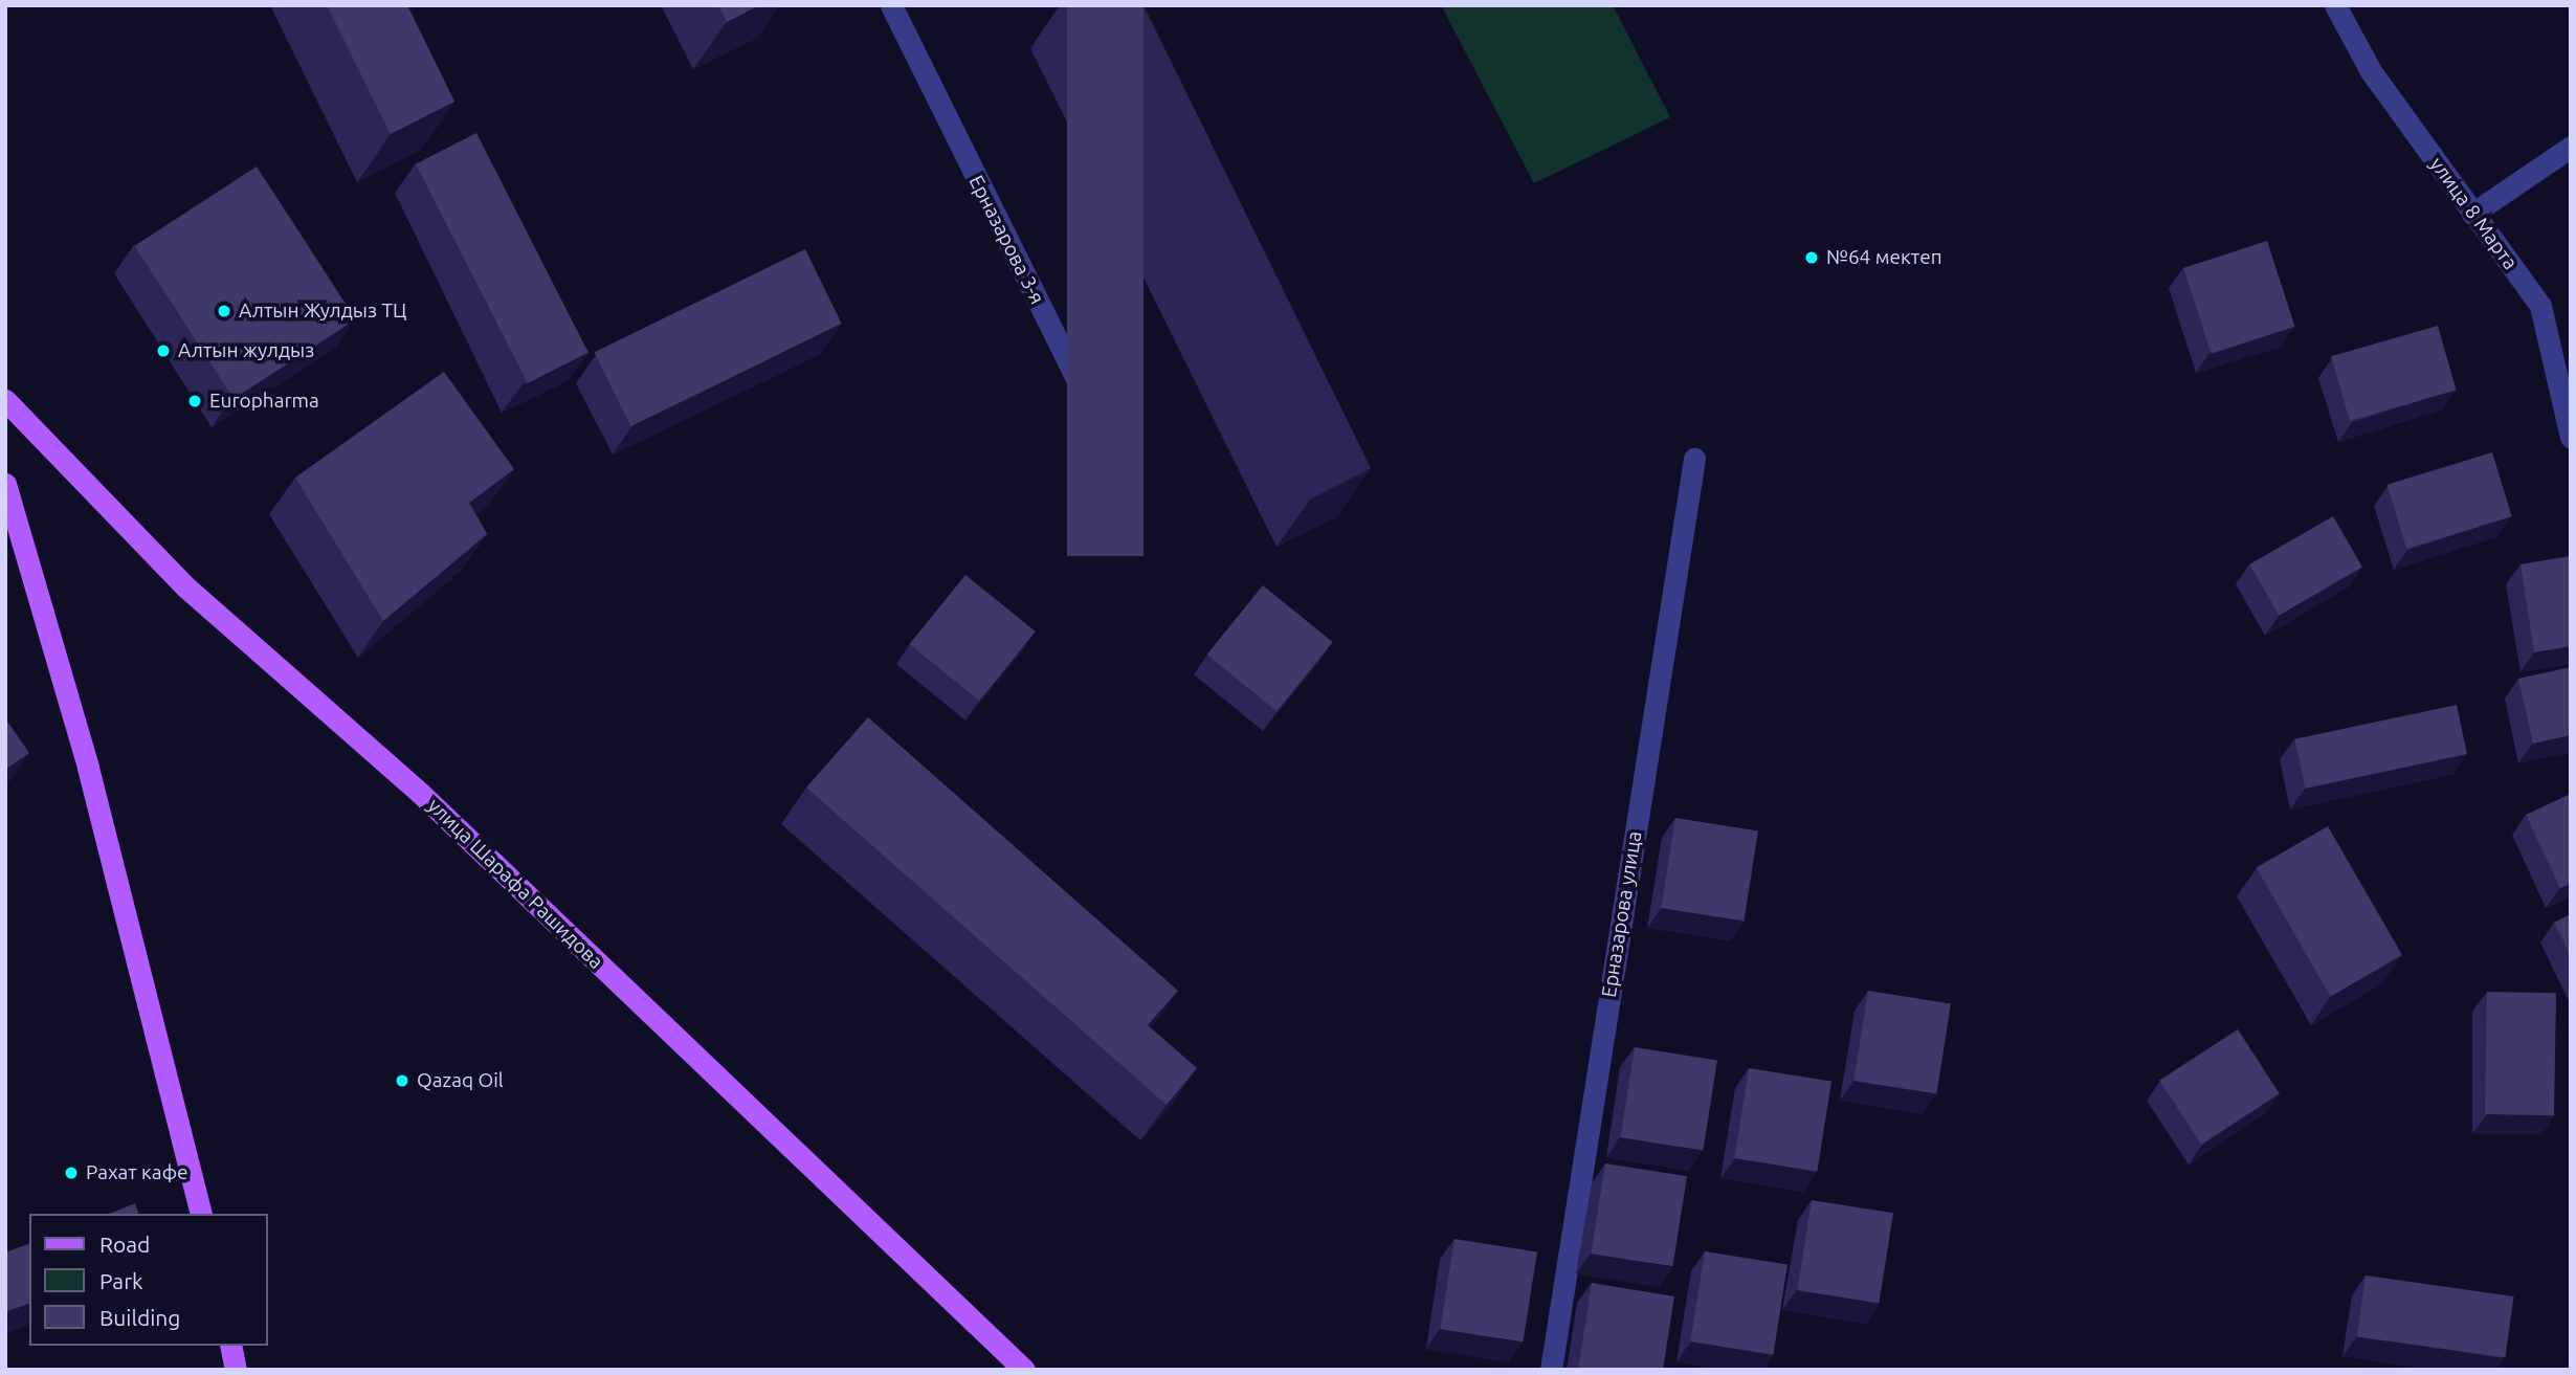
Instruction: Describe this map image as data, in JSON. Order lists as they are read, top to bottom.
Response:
{
  "streets": {
    "main road": ["улица Шарафа Рашидова"],
    "street": ["улица 8 Марта", "Ерназарова 3-я", "Ерназарова улица"]
  },
  "places": [
    "№64 мектеп",
    "Алтын Жулдыз ТЦ",
    "Алтын жулдыз",
    "Europharma",
    "Qazaq Oil",
    "Рахат кафе"
  ],
  "legend": ["Road", "Park", "Building"]
}
